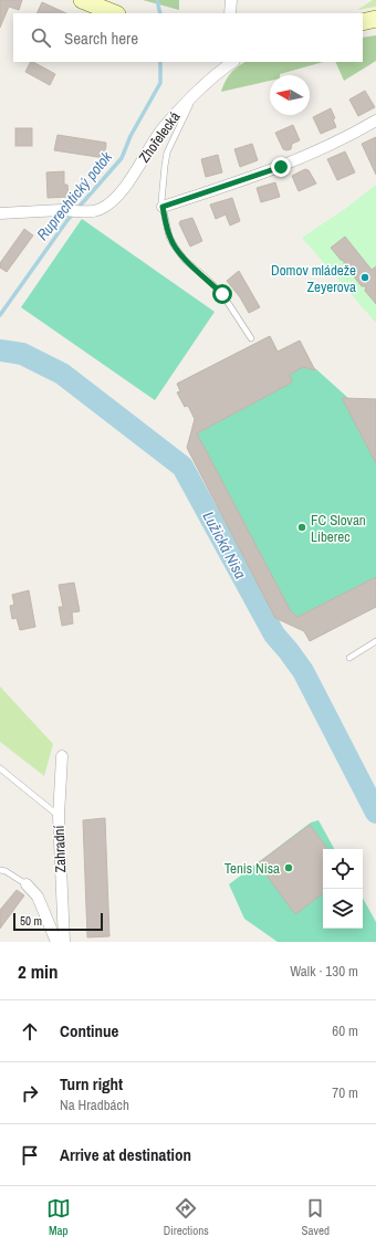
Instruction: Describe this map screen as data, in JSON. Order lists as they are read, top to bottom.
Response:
{
  "streets": {
    "street": ["Zhořelecká", "Zahradní"]
  },
  "water": ["Ruprechtický potok", "Lužická Nisa"],
  "places": ["Domov mládeže Zeyerova", "FC Slovan Liberec", "Tenis Nisa"],
  "scale_bar": "50 m",
  "north": "left",
  "page": {
    "search": "Search here",
    "scale": "50 m",
    "heading": ["2 min", "Walk · 130 m"],
    "list": [
      ["Continue", "60 m"],
      ["Turn right", "Na Hradbách", "70 m"],
      "Arrive at destination"
    ],
    "nav": ["Map", "Directions", "Saved"]
  }
}
